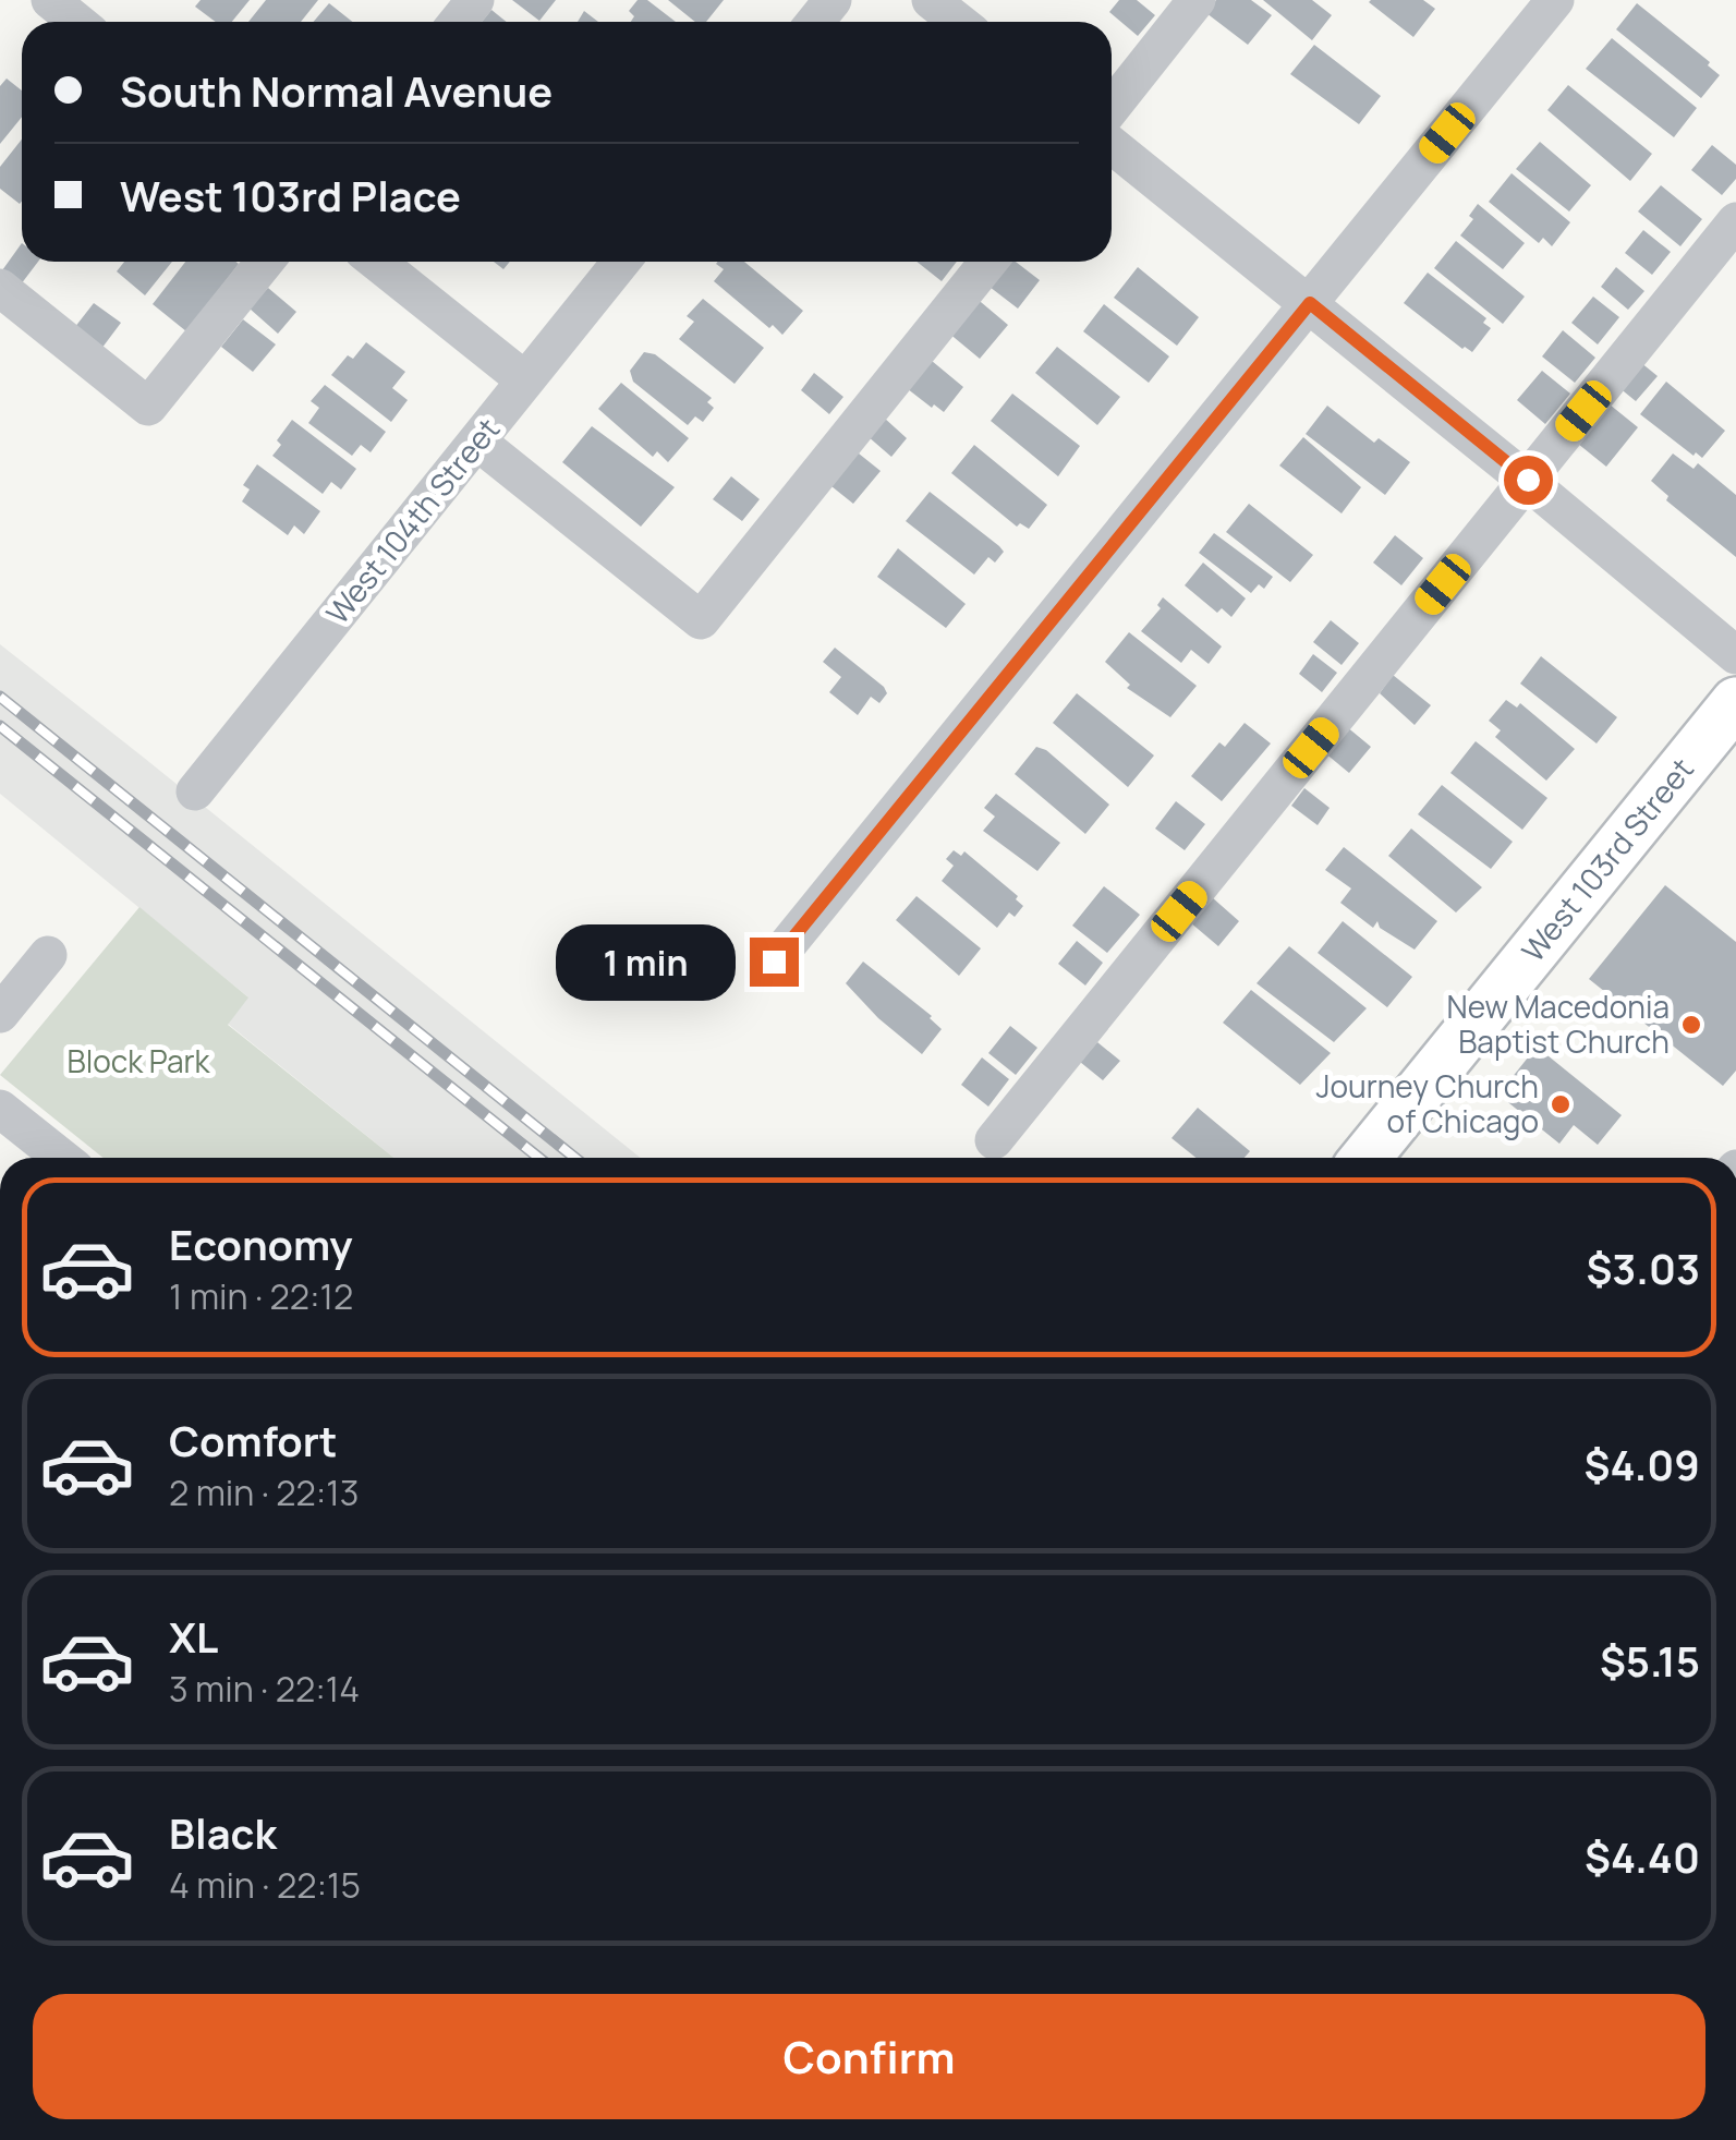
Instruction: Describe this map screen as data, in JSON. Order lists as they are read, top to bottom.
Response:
{
  "streets": {
    "main road": ["West 103rd Street"],
    "street": ["West 104th Street"]
  },
  "parks": ["Block Park"],
  "places": ["New Macedonia Baptist Church", "Journey Church of Chicago"],
  "page": {
    "banner": ["South Normal Avenue", "West 103rd Place"],
    "bubble": "1 min",
    "list": [
      {
        "name": "Economy",
        "note": "1 min · 22:12",
        "value": "$3.03"
      },
      {
        "name": "Comfort",
        "note": "2 min · 22:13",
        "value": "$4.09"
      },
      {
        "name": "XL",
        "note": "3 min · 22:14",
        "value": "$5.15"
      },
      {
        "name": "Black",
        "note": "4 min · 22:15",
        "value": "$4.40"
      }
    ],
    "buttons": "Confirm"
  }
}
